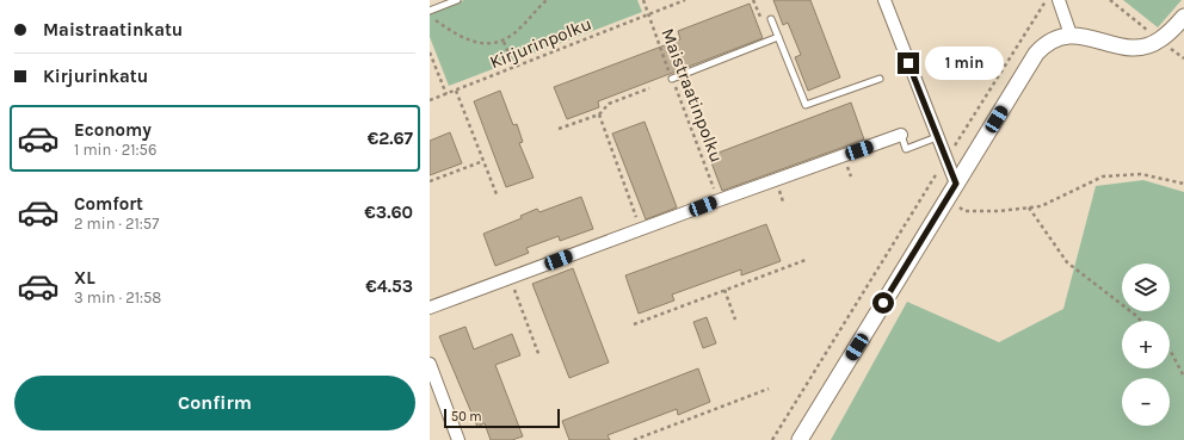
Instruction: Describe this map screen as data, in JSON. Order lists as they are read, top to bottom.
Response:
{
  "streets": {
    "path": ["Kirjurinpolku", "Maistraatinpolku"]
  },
  "crossings": [
    ["Kirjurinpolku", "Maistraatinpolku"]
  ],
  "scale_bar": "50 m",
  "page": {
    "banner": ["Maistraatinkatu", "Kirjurinkatu"],
    "bubble": "1 min",
    "list": [
      {
        "name": "Economy",
        "note": "1 min · 21:56",
        "value": "€2.67"
      },
      {
        "name": "Comfort",
        "note": "2 min · 21:57",
        "value": "€3.60"
      },
      {
        "name": "XL",
        "note": "3 min · 21:58",
        "value": "€4.53"
      }
    ],
    "map_buttons": ["+", "−"],
    "buttons": "Confirm",
    "scale": "50 m"
  }
}
